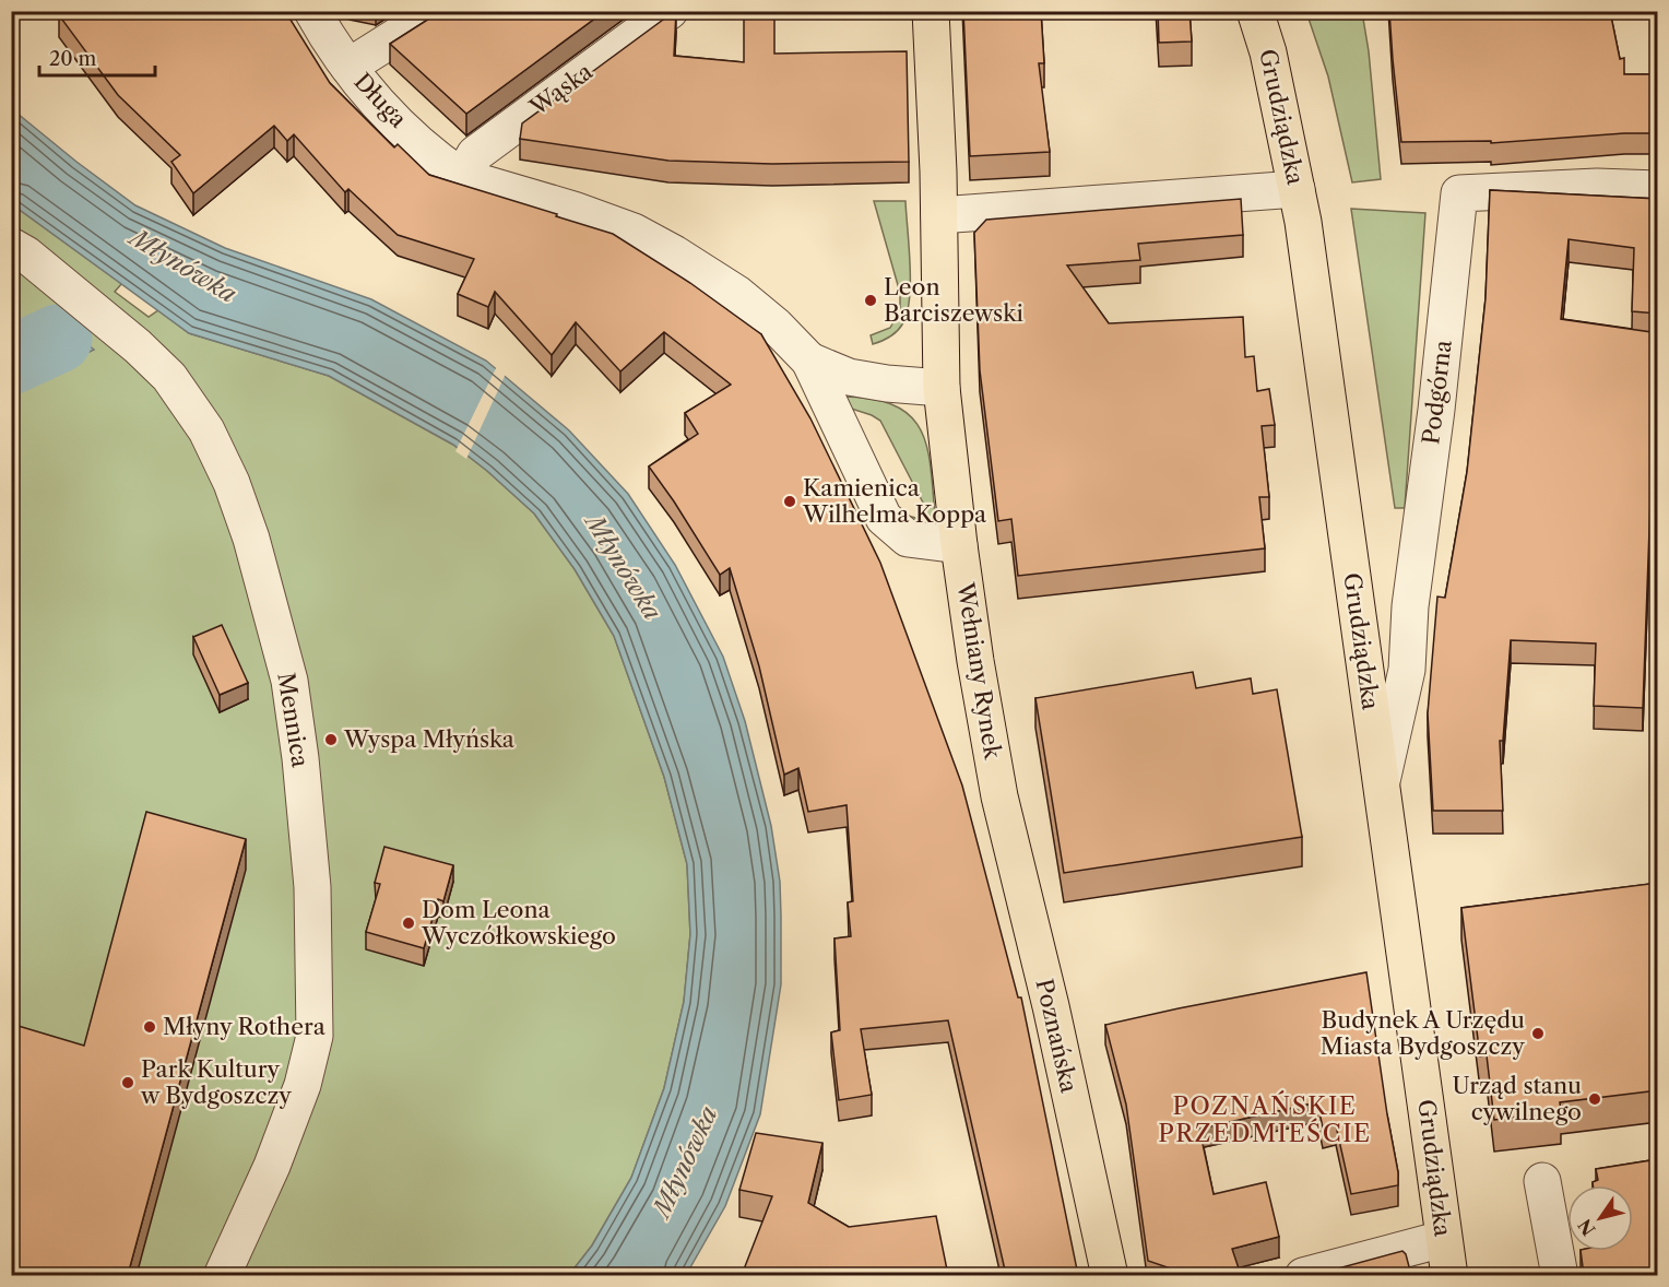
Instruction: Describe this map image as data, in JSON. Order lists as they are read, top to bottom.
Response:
{
  "streets": {
    "main road": ["Grudziądzka", "Wełniany Rynek", "Poznańska"],
    "street": [
      "Wąska",
      "Długa",
      "Podgórna",
      "Mennica"
    ]
  },
  "crossings": [
    ["Wąska", "Długa"],
    ["Grudziądzka", "Podgórna"],
    ["Wełniany Rynek", "Poznańska"]
  ],
  "districts": ["POZNAŃSKIE PRZEDMIEŚCIE"],
  "water": ["Młynówka"],
  "places": [
    "Leon Barciszewski",
    "Kamienica Wilhelma Koppa",
    "Wyspa Młyńska",
    "Dom Leona Wyczółkowskiego",
    "Młyny Rothera",
    "Budynek A Urzędu Miasta Bydgoszczy",
    "Park Kultury w Bydgoszczy",
    "Urząd stanu cywilnego"
  ],
  "scale_bar": "20 m",
  "north": "bottom left"
}
